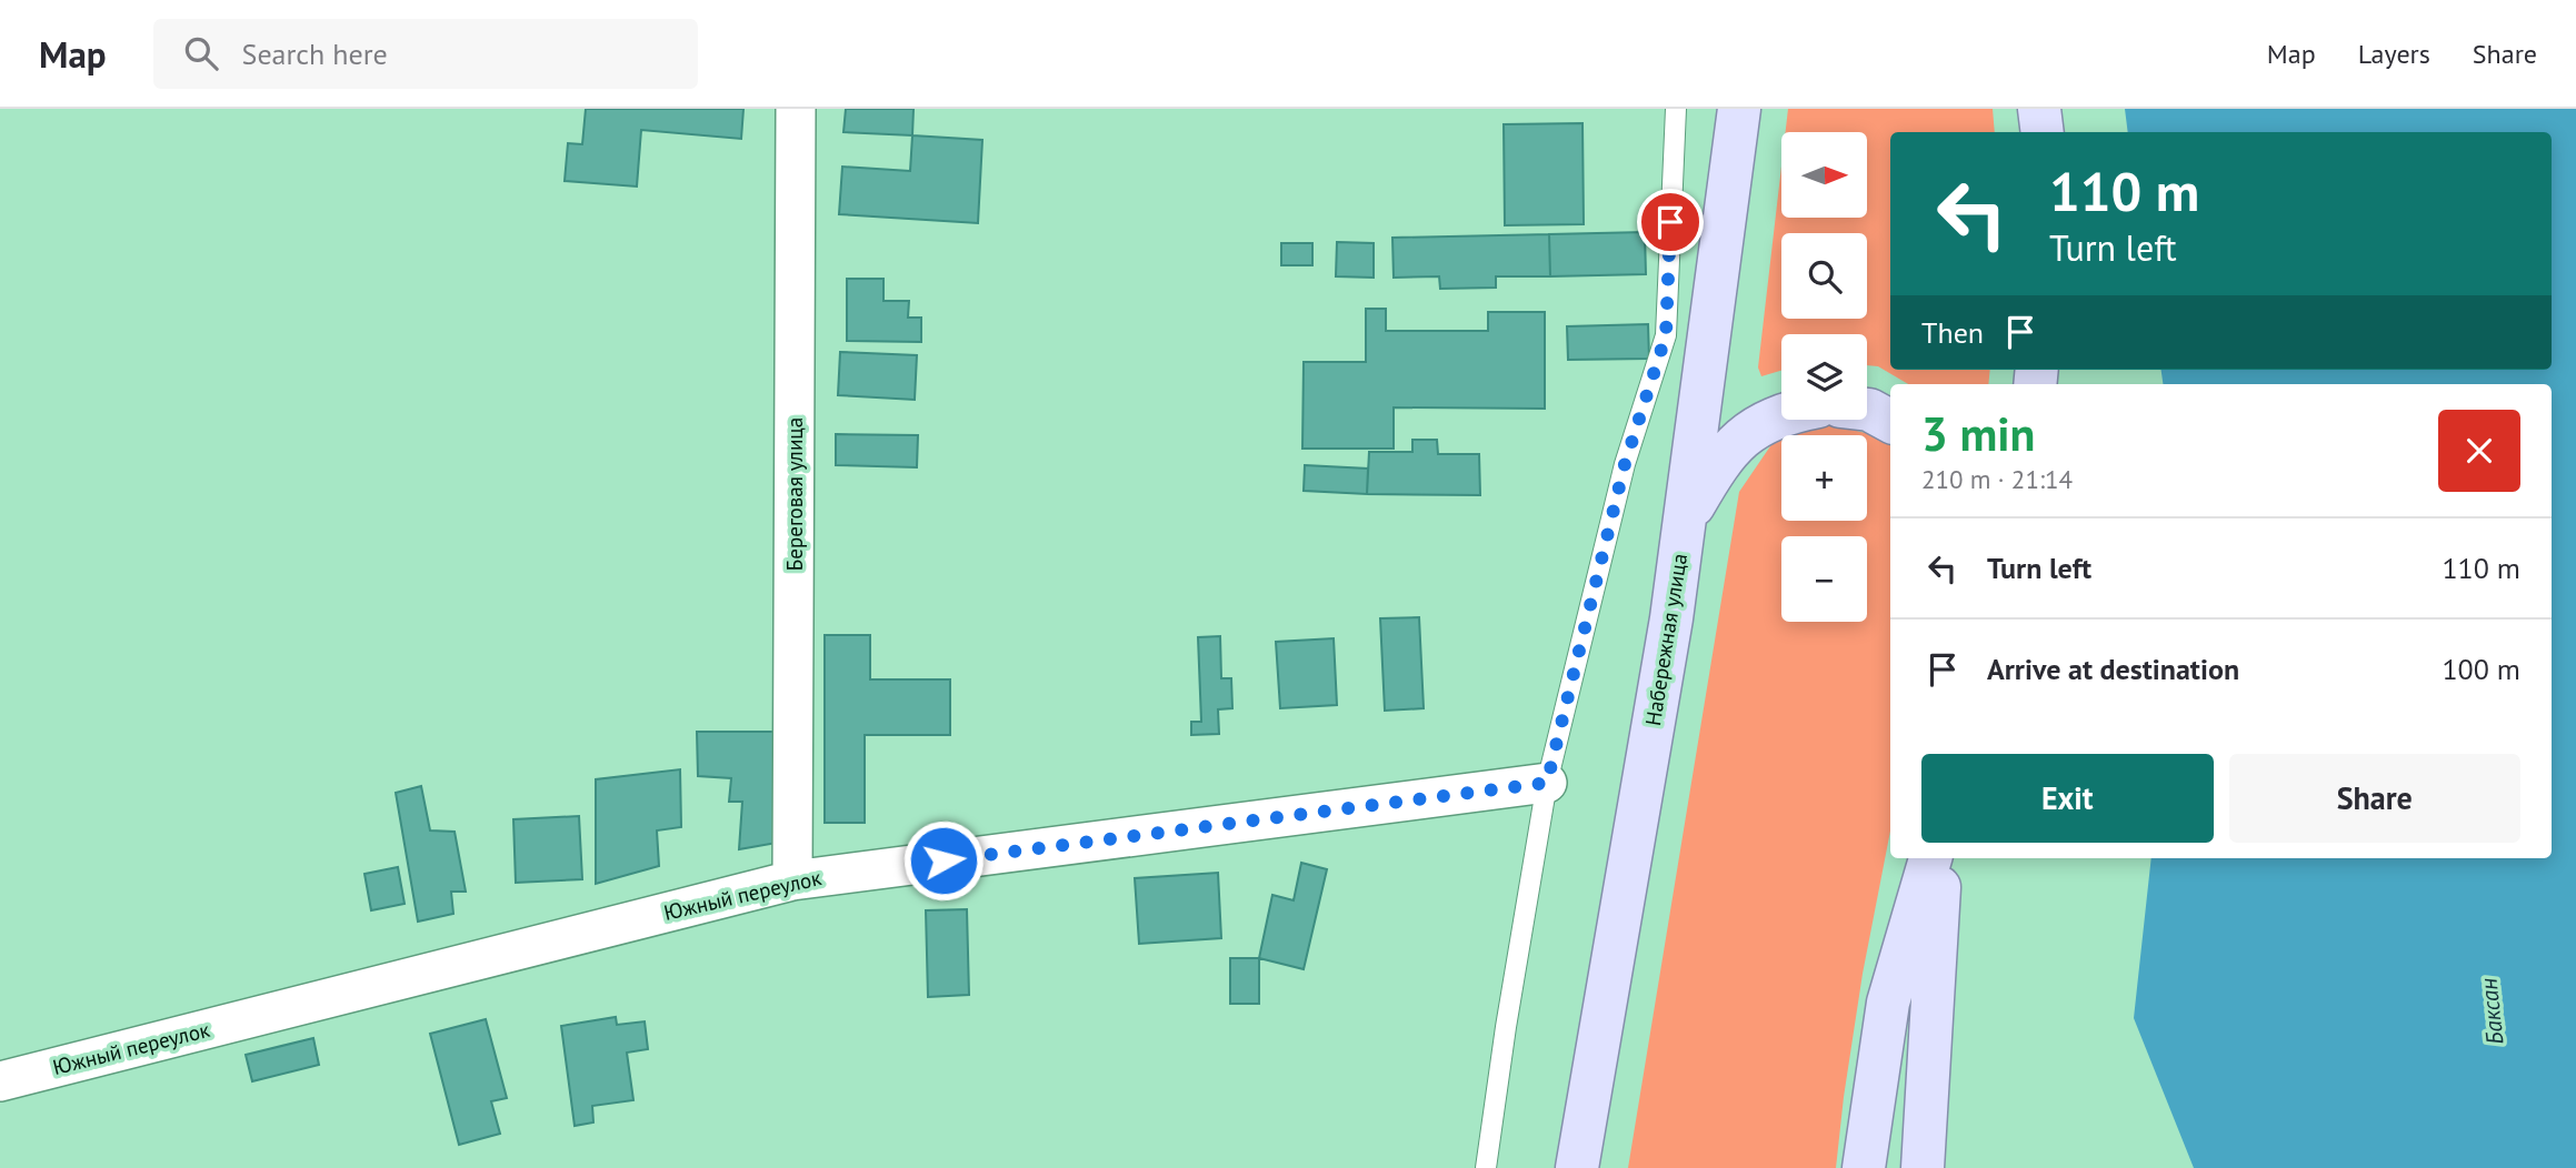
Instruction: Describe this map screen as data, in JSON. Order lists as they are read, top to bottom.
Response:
{
  "streets": {
    "main road": ["Набережная улица"],
    "street": ["Береговая улица", "Южный переулок"]
  },
  "crossings": [
    ["Береговая улица", "Южный переулок"]
  ],
  "water": ["Баксан"],
  "north": "right",
  "page": {
    "header": "Map",
    "search": "Search here",
    "nav": ["Map", "Layers", "Share"],
    "map_buttons": ["+", "−"],
    "turn": ["110 m", "Turn left"],
    "then": "Then",
    "heading": ["3 min", "210 m · 21:14"],
    "list": [
      {
        "name": "Turn left",
        "value": "110 m"
      },
      {
        "name": "Arrive at destination",
        "value": "100 m"
      }
    ],
    "buttons": ["Exit", "Share"]
  }
}
